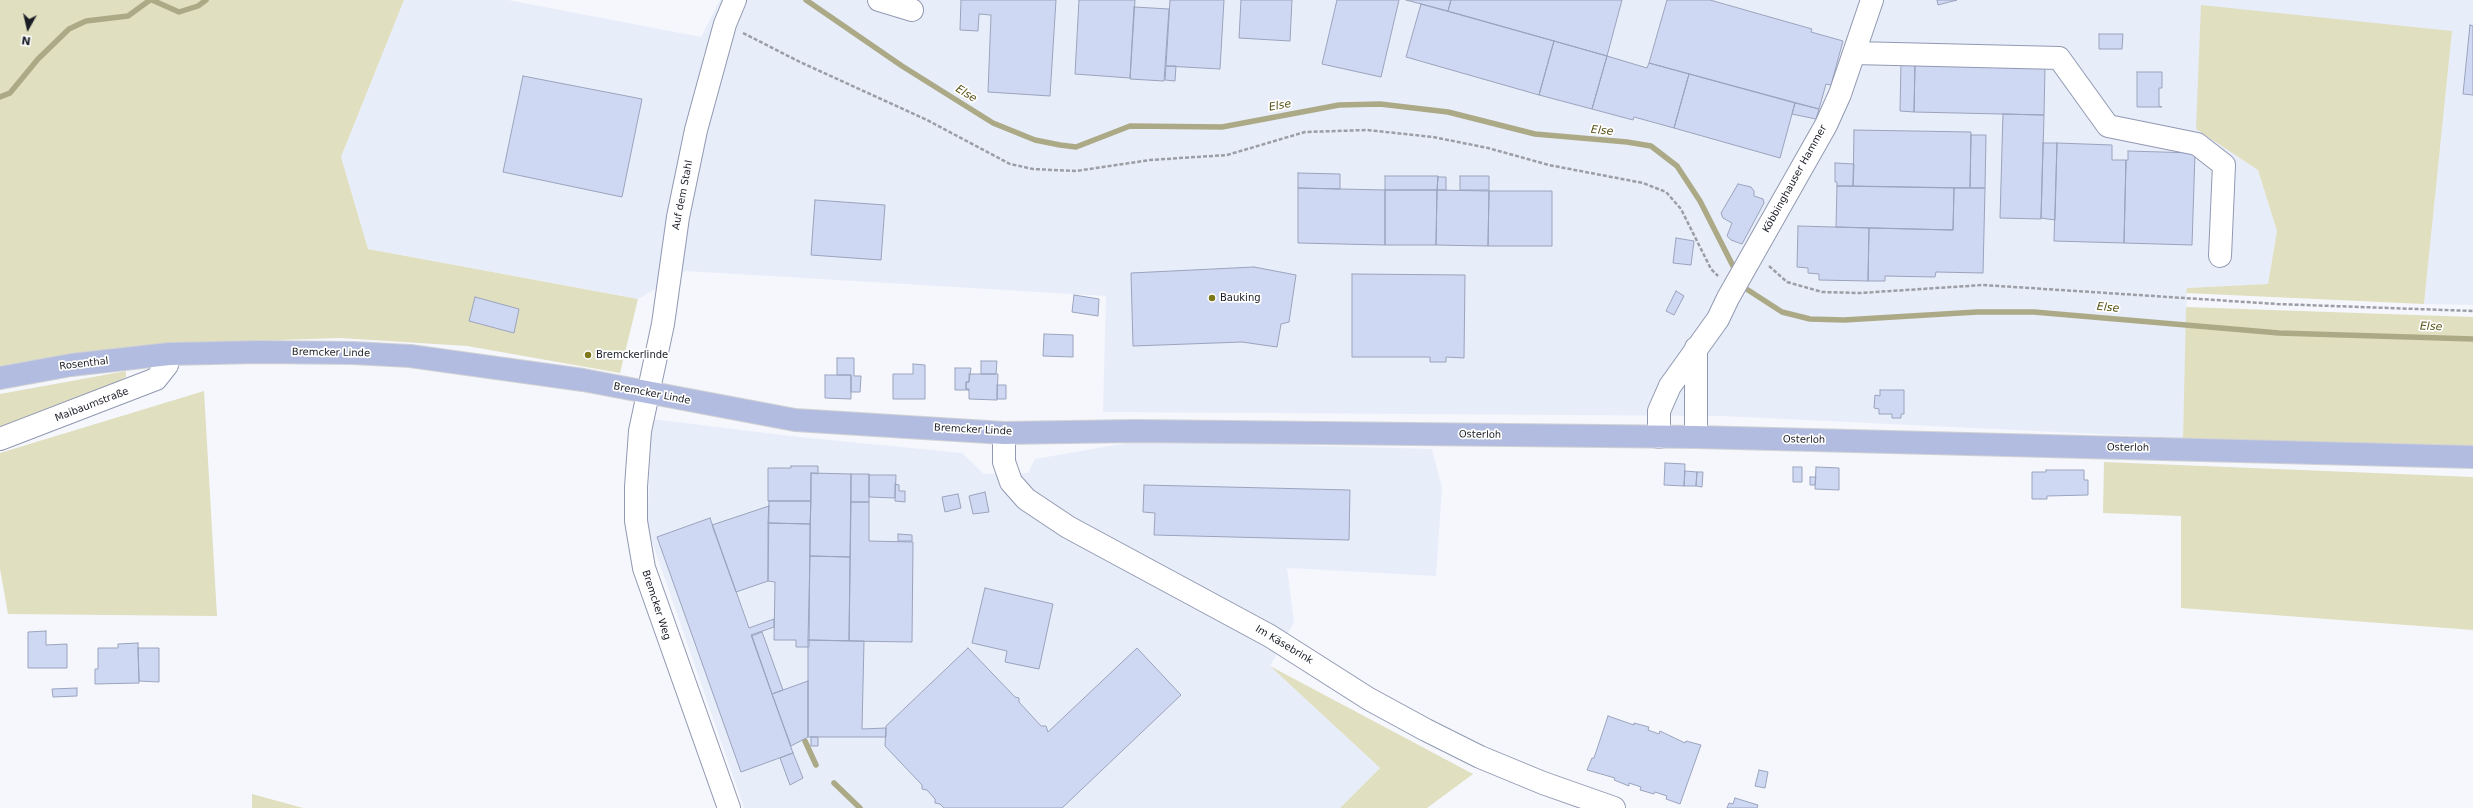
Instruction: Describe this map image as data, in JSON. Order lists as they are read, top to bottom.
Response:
{
  "streets": {
    "main road": ["Bremcker Linde", "Rosenthal", "Osterloh"],
    "street": [
      "Köbbinghauser Hammer",
      "Auf dem Stahl",
      "Maibaumstraße",
      "Bremcker Weg",
      "Im Käsebrink"
    ]
  },
  "crossings": [
    ["Köbbinghauser Hammer", "Osterloh"],
    ["Auf dem Stahl", "Bremcker Linde"],
    ["Auf dem Stahl", "Bremcker Weg"],
    ["Bremcker Linde", "Rosenthal"],
    ["Bremcker Linde", "Maibaumstraße"],
    ["Bremcker Linde", "Osterloh"],
    ["Bremcker Linde", "Bremcker Weg"],
    ["Bremcker Linde", "Im Käsebrink"],
    ["Rosenthal", "Maibaumstraße"]
  ],
  "water": ["Else"],
  "places": ["Bauking", "Bremckerlinde"],
  "north": "bottom"
}
